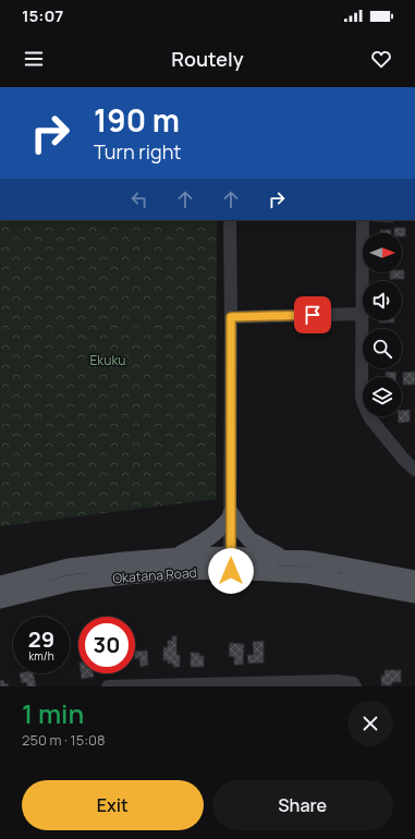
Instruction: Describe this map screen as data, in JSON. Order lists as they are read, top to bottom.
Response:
{
  "streets": {
    "main road": ["Okatana Road"]
  },
  "parks": ["Ekuku"],
  "north": "right",
  "page": {
    "status": "15:07",
    "header": "Routely",
    "turn": ["190 m", "Turn right"],
    "speed": "29 km/h",
    "limit": "30",
    "heading": ["1 min", "250 m · 15:08"],
    "buttons": ["Exit", "Share"]
  }
}
